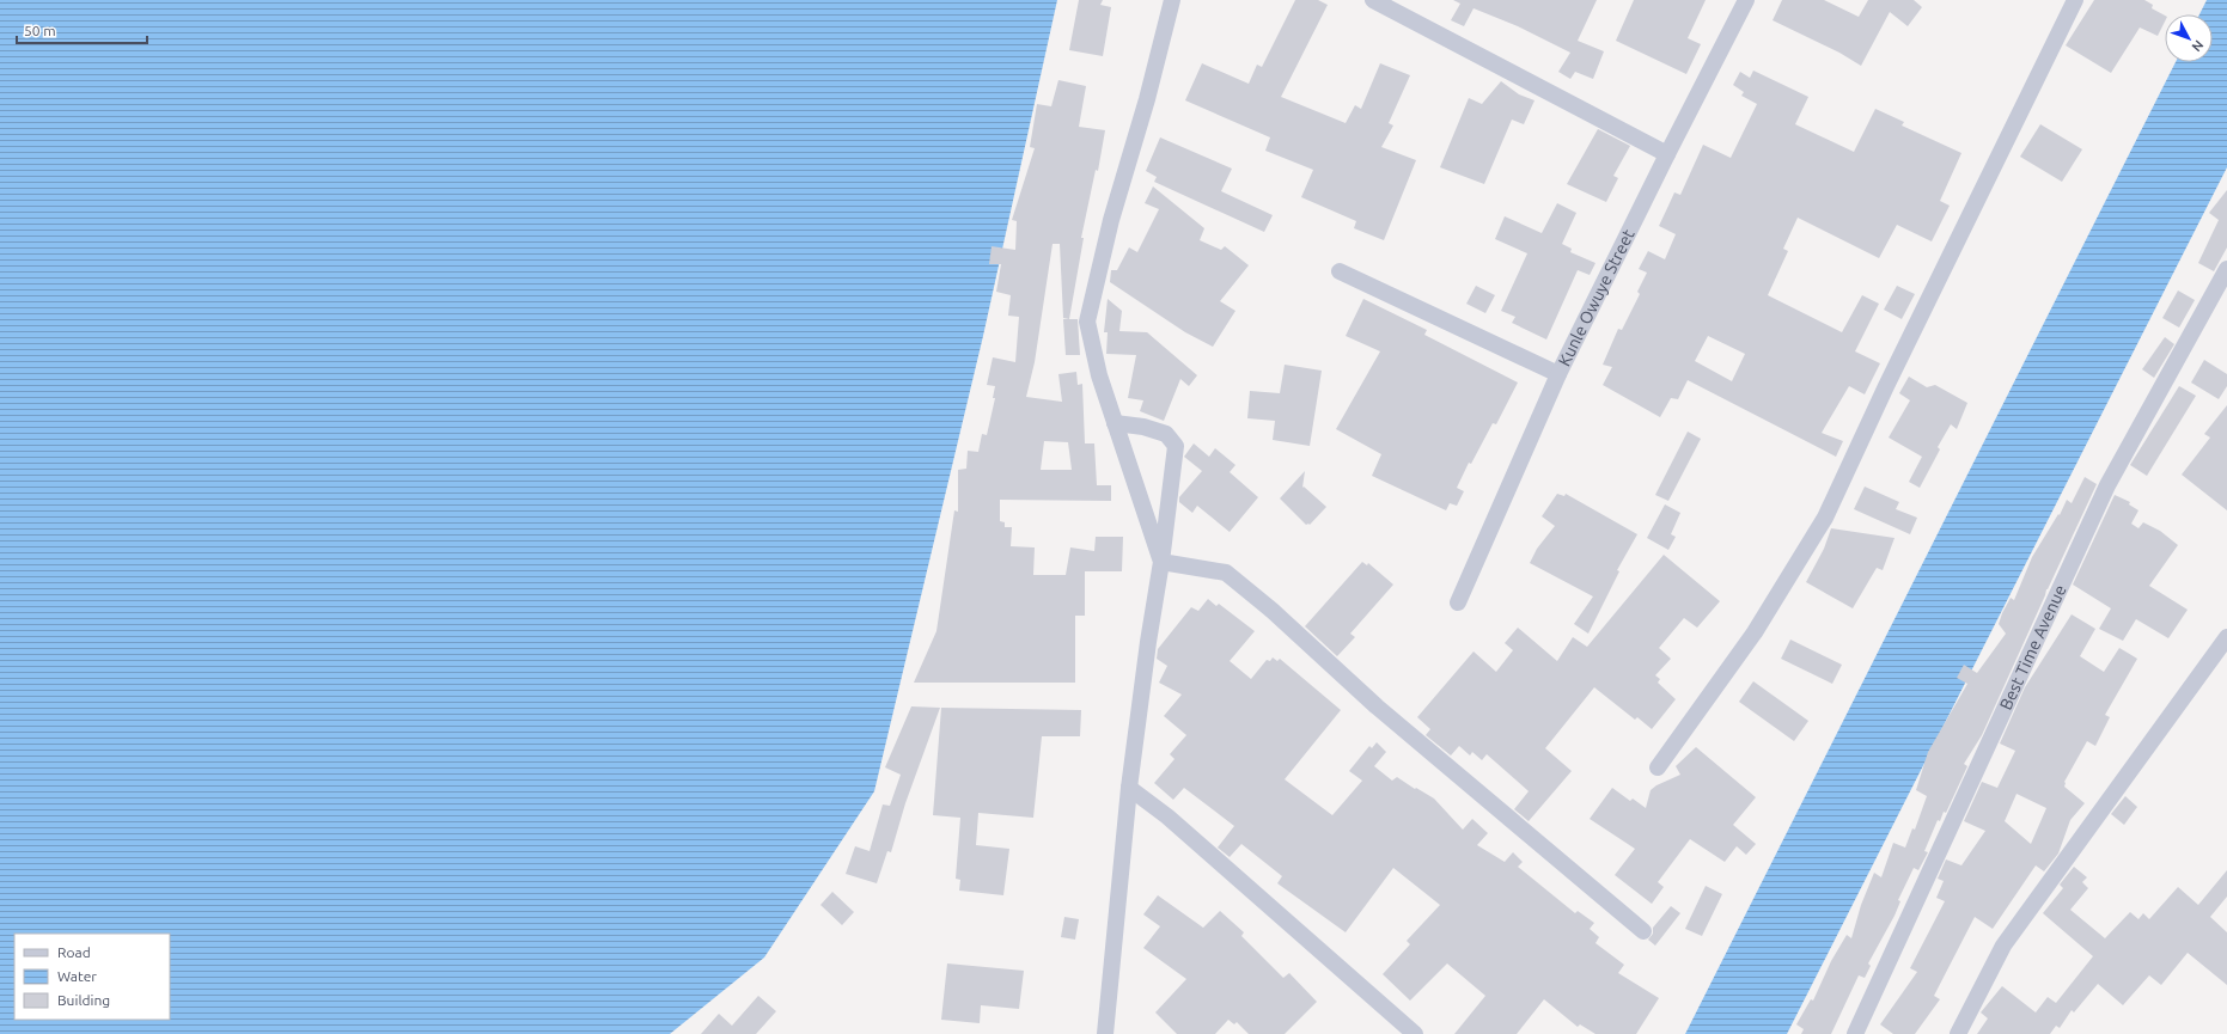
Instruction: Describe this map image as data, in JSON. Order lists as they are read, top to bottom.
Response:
{
  "streets": {
    "street": ["Kunle Owuye Street", "Best Time Avenue"]
  },
  "legend": ["Road", "Water", "Building"],
  "scale_bar": "50 m",
  "north": "bottom right"
}
